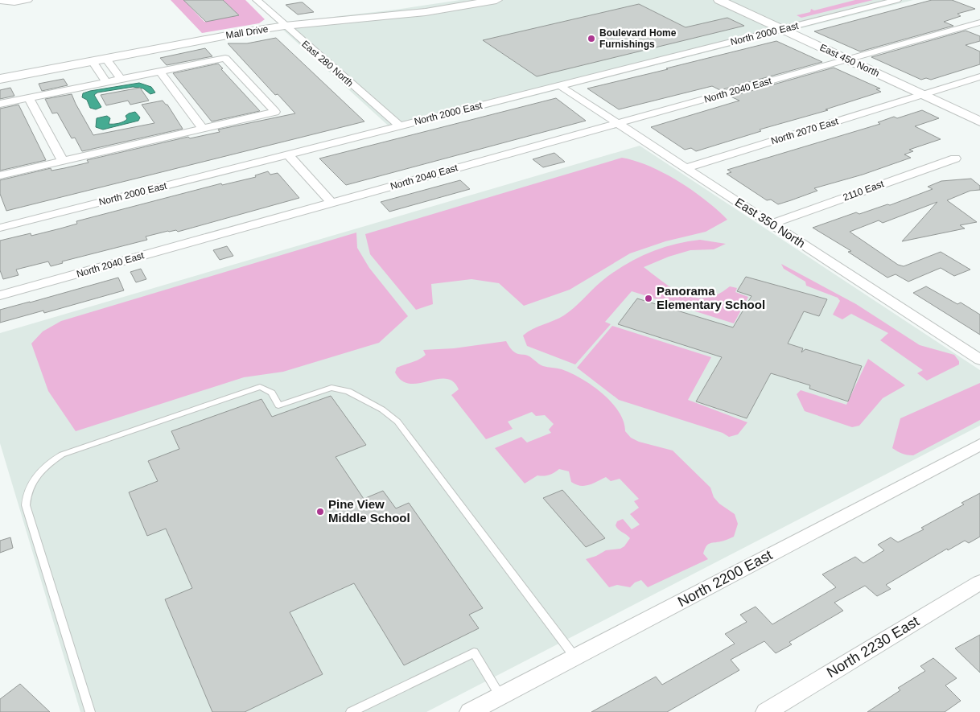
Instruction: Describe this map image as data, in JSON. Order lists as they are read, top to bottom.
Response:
{
  "streets": {
    "main road": ["Mall Drive", "East 450 North"],
    "street": [
      "North 2000 East",
      "East 280 North",
      "North 2040 East",
      "North 2070 East",
      "2110 East",
      "East 350 North",
      "North 2200 East",
      "North 2230 East"
    ]
  },
  "crossings": [
    ["Mall Drive", "East 280 North"],
    ["North 2000 East", "East 450 North"],
    ["North 2000 East", "East 280 North"],
    ["North 2000 East", "East 350 North"],
    ["East 450 North", "North 2040 East"],
    ["East 450 North", "North 2070 East"],
    ["North 2040 East", "East 350 North"],
    ["North 2070 East", "East 350 North"],
    ["2110 East", "East 350 North"]
  ],
  "places": ["Boulevard Home Furnishings", "Panorama Elementary School", "Pine View Middle School"]
}
